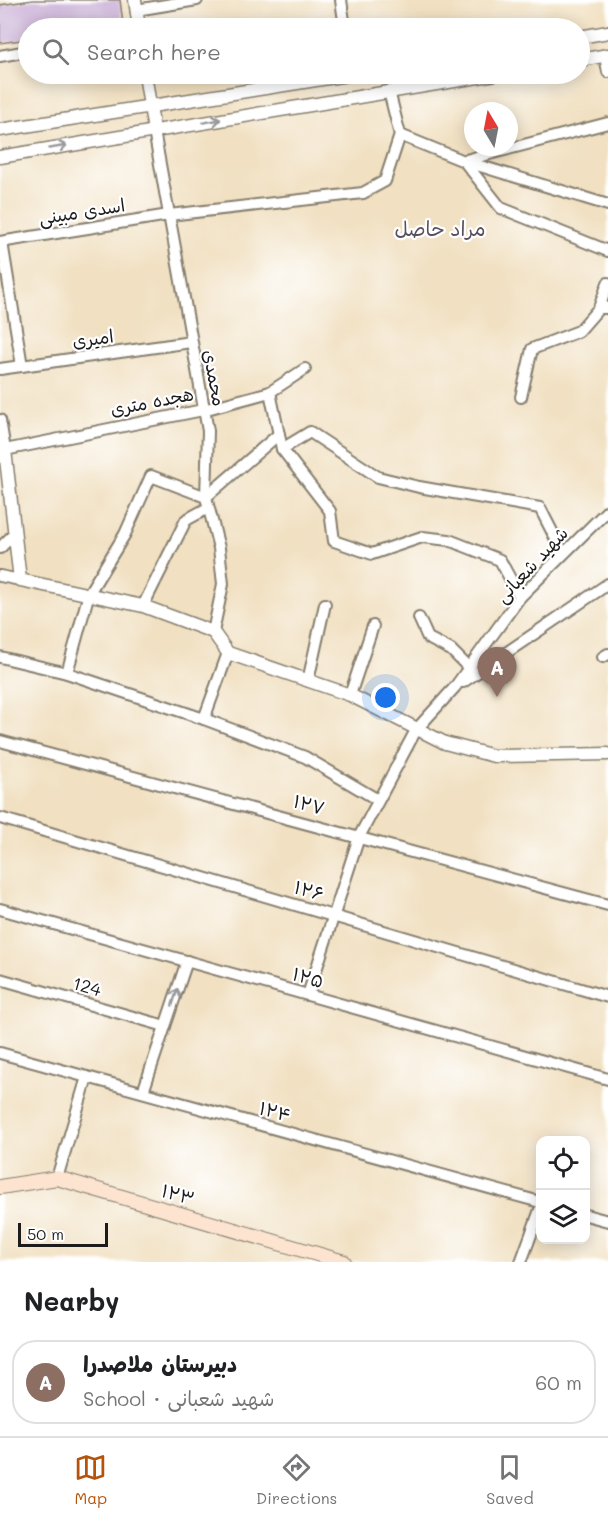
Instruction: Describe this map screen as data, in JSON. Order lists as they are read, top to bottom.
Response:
{
  "streets": {
    "main road": ["۱۲۳"],
    "street": [
      "اسدی مبینی",
      "امیری",
      "محمدی",
      "هجده متری",
      "شهید شعبانی",
      "۱۲۷",
      "۱۲۶",
      "۱۲۵",
      "124",
      "۱۲۴"
    ]
  },
  "crossings": [
    ["اسدی مبینی", "محمدی"],
    ["امیری", "محمدی"],
    ["محمدی", "هجده متری"],
    ["شهید شعبانی", "۱۲۷"],
    ["شهید شعبانی", "۱۲۶"],
    ["شهید شعبانی", "۱۲۵"]
  ],
  "districts": ["مراد حاصل"],
  "scale_bar": "50 m",
  "north": "top",
  "page": {
    "search": "Search here",
    "pins": "A",
    "scale": "50 m",
    "heading": "Nearby",
    "list": [
      {
        "mark": "A",
        "name": "دبیرستان ملاصدرا",
        "note": "School · شهید شعبانی",
        "value": "60 m"
      }
    ],
    "nav": ["Map", "Directions", "Saved"]
  }
}
